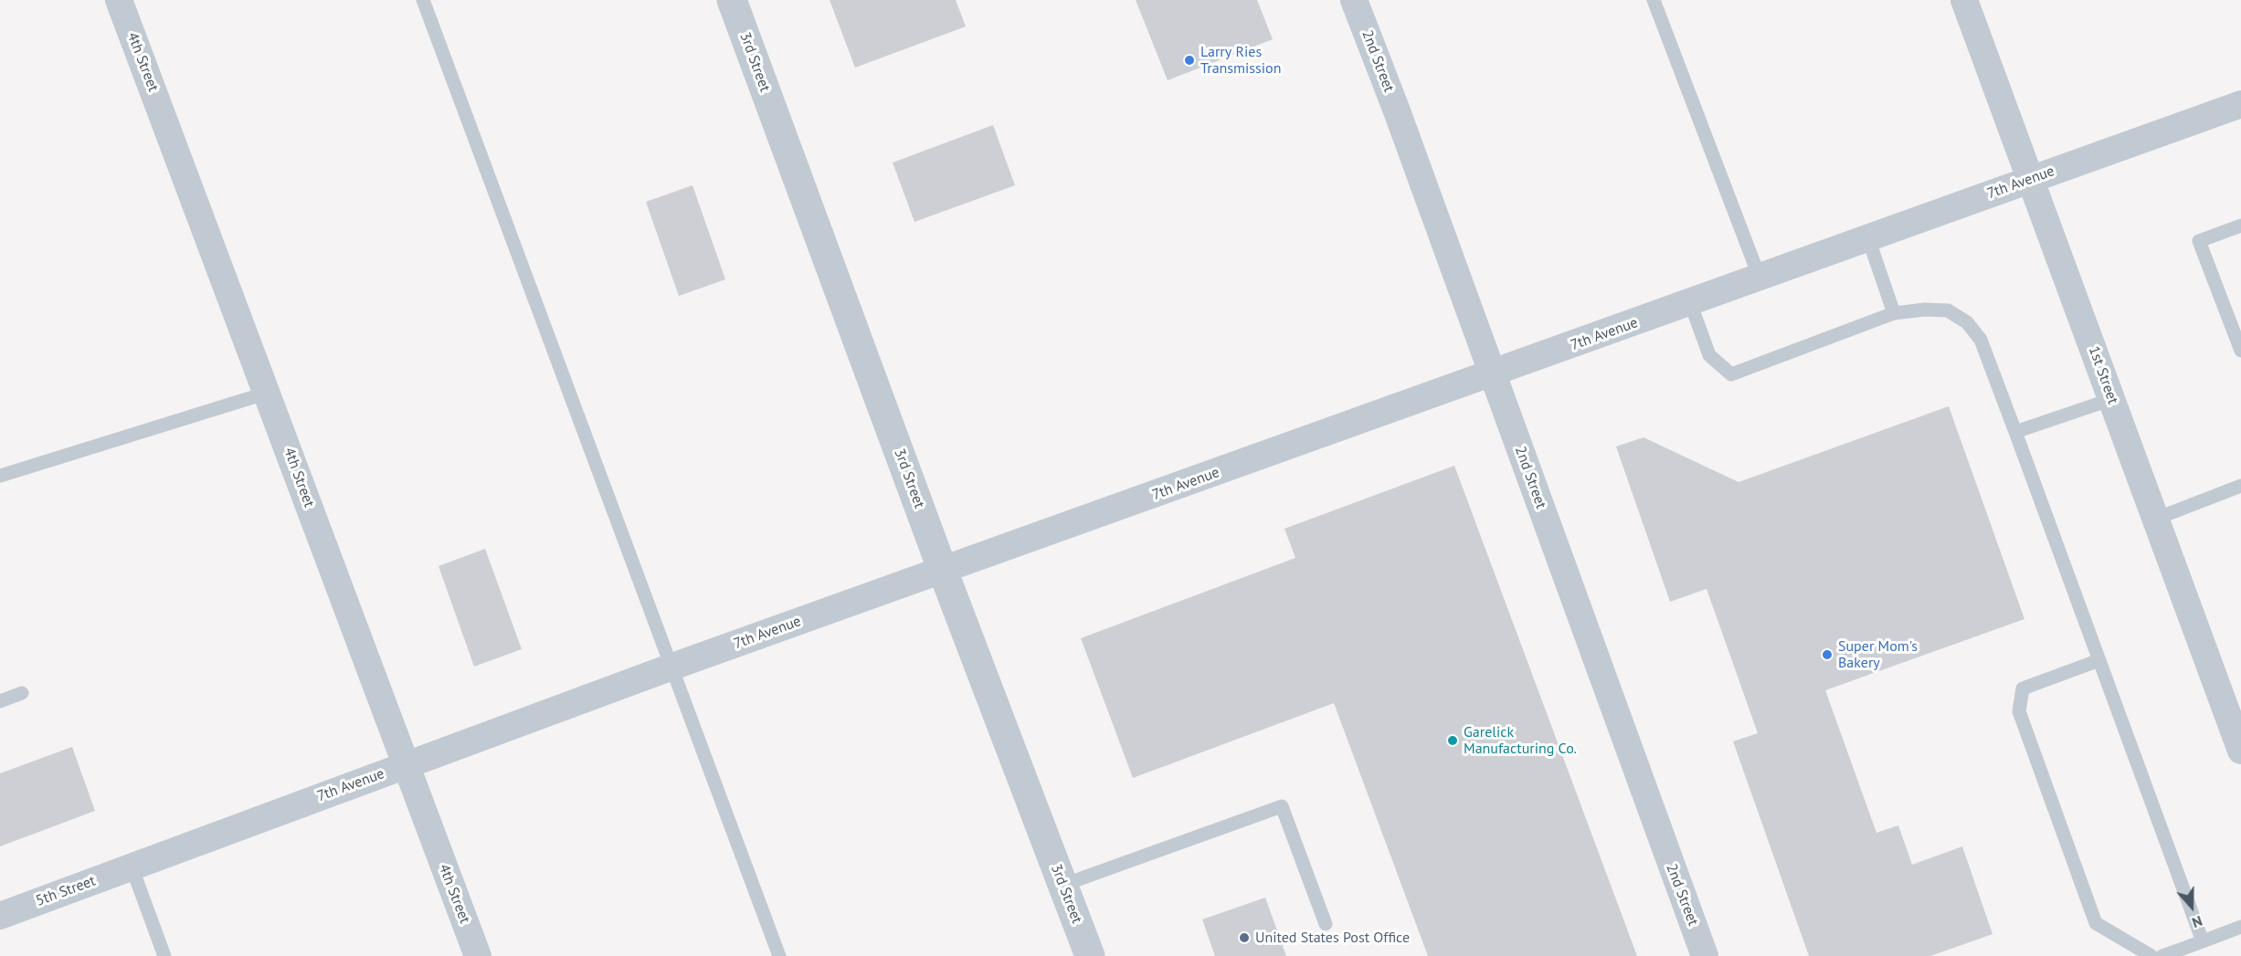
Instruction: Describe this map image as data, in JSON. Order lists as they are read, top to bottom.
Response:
{
  "streets": {
    "street": [
      "2nd Street",
      "4th Street",
      "3rd Street",
      "7th Avenue",
      "1st Street",
      "5th Street"
    ]
  },
  "crossings": [
    ["2nd Street", "7th Avenue"],
    ["4th Street", "7th Avenue"],
    ["3rd Street", "7th Avenue"],
    ["7th Avenue", "1st Street"],
    ["7th Avenue", "5th Street"]
  ],
  "places": [
    "Larry Ries Transmission",
    "Super Mom's Bakery",
    "Garelick Manufacturing Co.",
    "United States Post Office"
  ],
  "north": "bottom"
}
